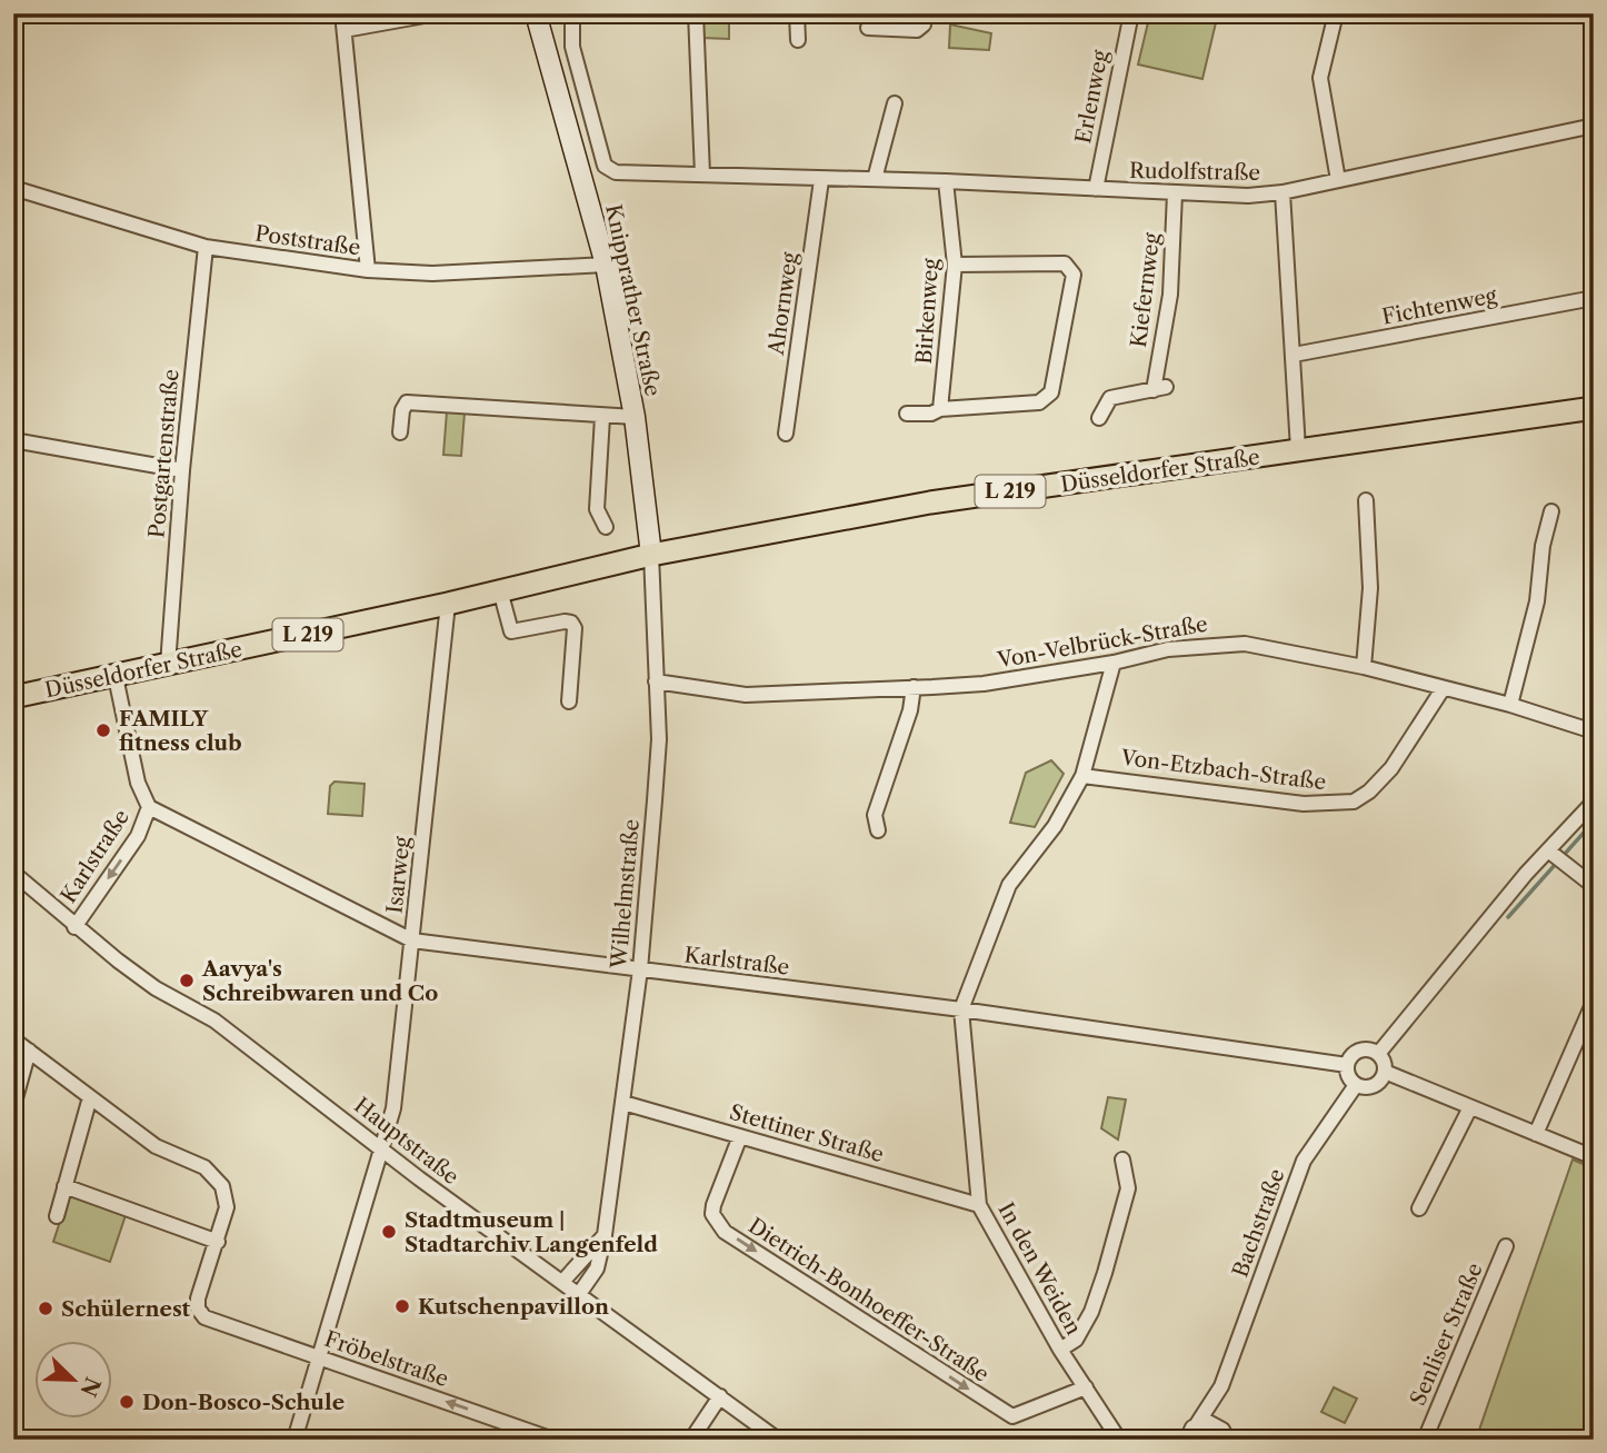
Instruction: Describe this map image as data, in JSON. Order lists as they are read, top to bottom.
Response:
{
  "streets": {
    "main road": ["Knipprather Straße", "Düsseldorfer Straße", "L 219"],
    "street": [
      "Erlenweg",
      "Rudolfstraße",
      "Poststraße",
      "Kiefernweg",
      "Ahornweg",
      "Fichtenweg",
      "Birkenweg",
      "Postgartenstraße",
      "Von-Velbrück-Straße",
      "Von-Etzbach-Straße",
      "Karlstraße",
      "Isarweg",
      "Wilhelmstraße",
      "Stettiner Straße",
      "Hauptstraße",
      "Bachstraße",
      "In den Weiden",
      "Dietrich-Bonhoeffer-Straße",
      "Senliser Straße",
      "Fröbelstraße"
    ]
  },
  "crossings": [
    ["Erlenweg", "Rudolfstraße"],
    ["Rudolfstraße", "Kiefernweg"],
    ["Rudolfstraße", "Ahornweg"],
    ["Rudolfstraße", "Birkenweg"],
    ["Poststraße", "Knipprather Straße"],
    ["Poststraße", "Postgartenstraße"],
    ["Knipprather Straße", "Düsseldorfer Straße"],
    ["Knipprather Straße", "Wilhelmstraße"],
    ["Postgartenstraße", "Düsseldorfer Straße"],
    ["Düsseldorfer Straße", "Karlstraße"],
    ["Düsseldorfer Straße", "Isarweg"],
    ["Düsseldorfer Straße", "Wilhelmstraße"],
    ["Von-Velbrück-Straße", "Von-Etzbach-Straße"],
    ["Von-Velbrück-Straße", "Wilhelmstraße"],
    ["Karlstraße", "Isarweg"],
    ["Karlstraße", "Wilhelmstraße"],
    ["Karlstraße", "Hauptstraße"],
    ["Karlstraße", "Bachstraße"],
    ["Karlstraße", "In den Weiden"],
    ["Isarweg", "Hauptstraße"],
    ["Isarweg", "Fröbelstraße"],
    ["Wilhelmstraße", "Stettiner Straße"],
    ["Wilhelmstraße", "Hauptstraße"],
    ["Stettiner Straße", "In den Weiden"],
    ["Stettiner Straße", "Dietrich-Bonhoeffer-Straße"],
    ["In den Weiden", "Dietrich-Bonhoeffer-Straße"]
  ],
  "one_way": ["Dietrich-Bonhoeffer-Straße", "Fröbelstraße"],
  "places": [
    "FAMILY fitness club",
    "Aavya's Schreibwaren und Co",
    "Stadtmuseum | Stadtarchiv Langenfeld",
    "Kutschenpavillon",
    "Schülernest",
    "Don-Bosco-Schule"
  ],
  "north": "bottom right"
}
